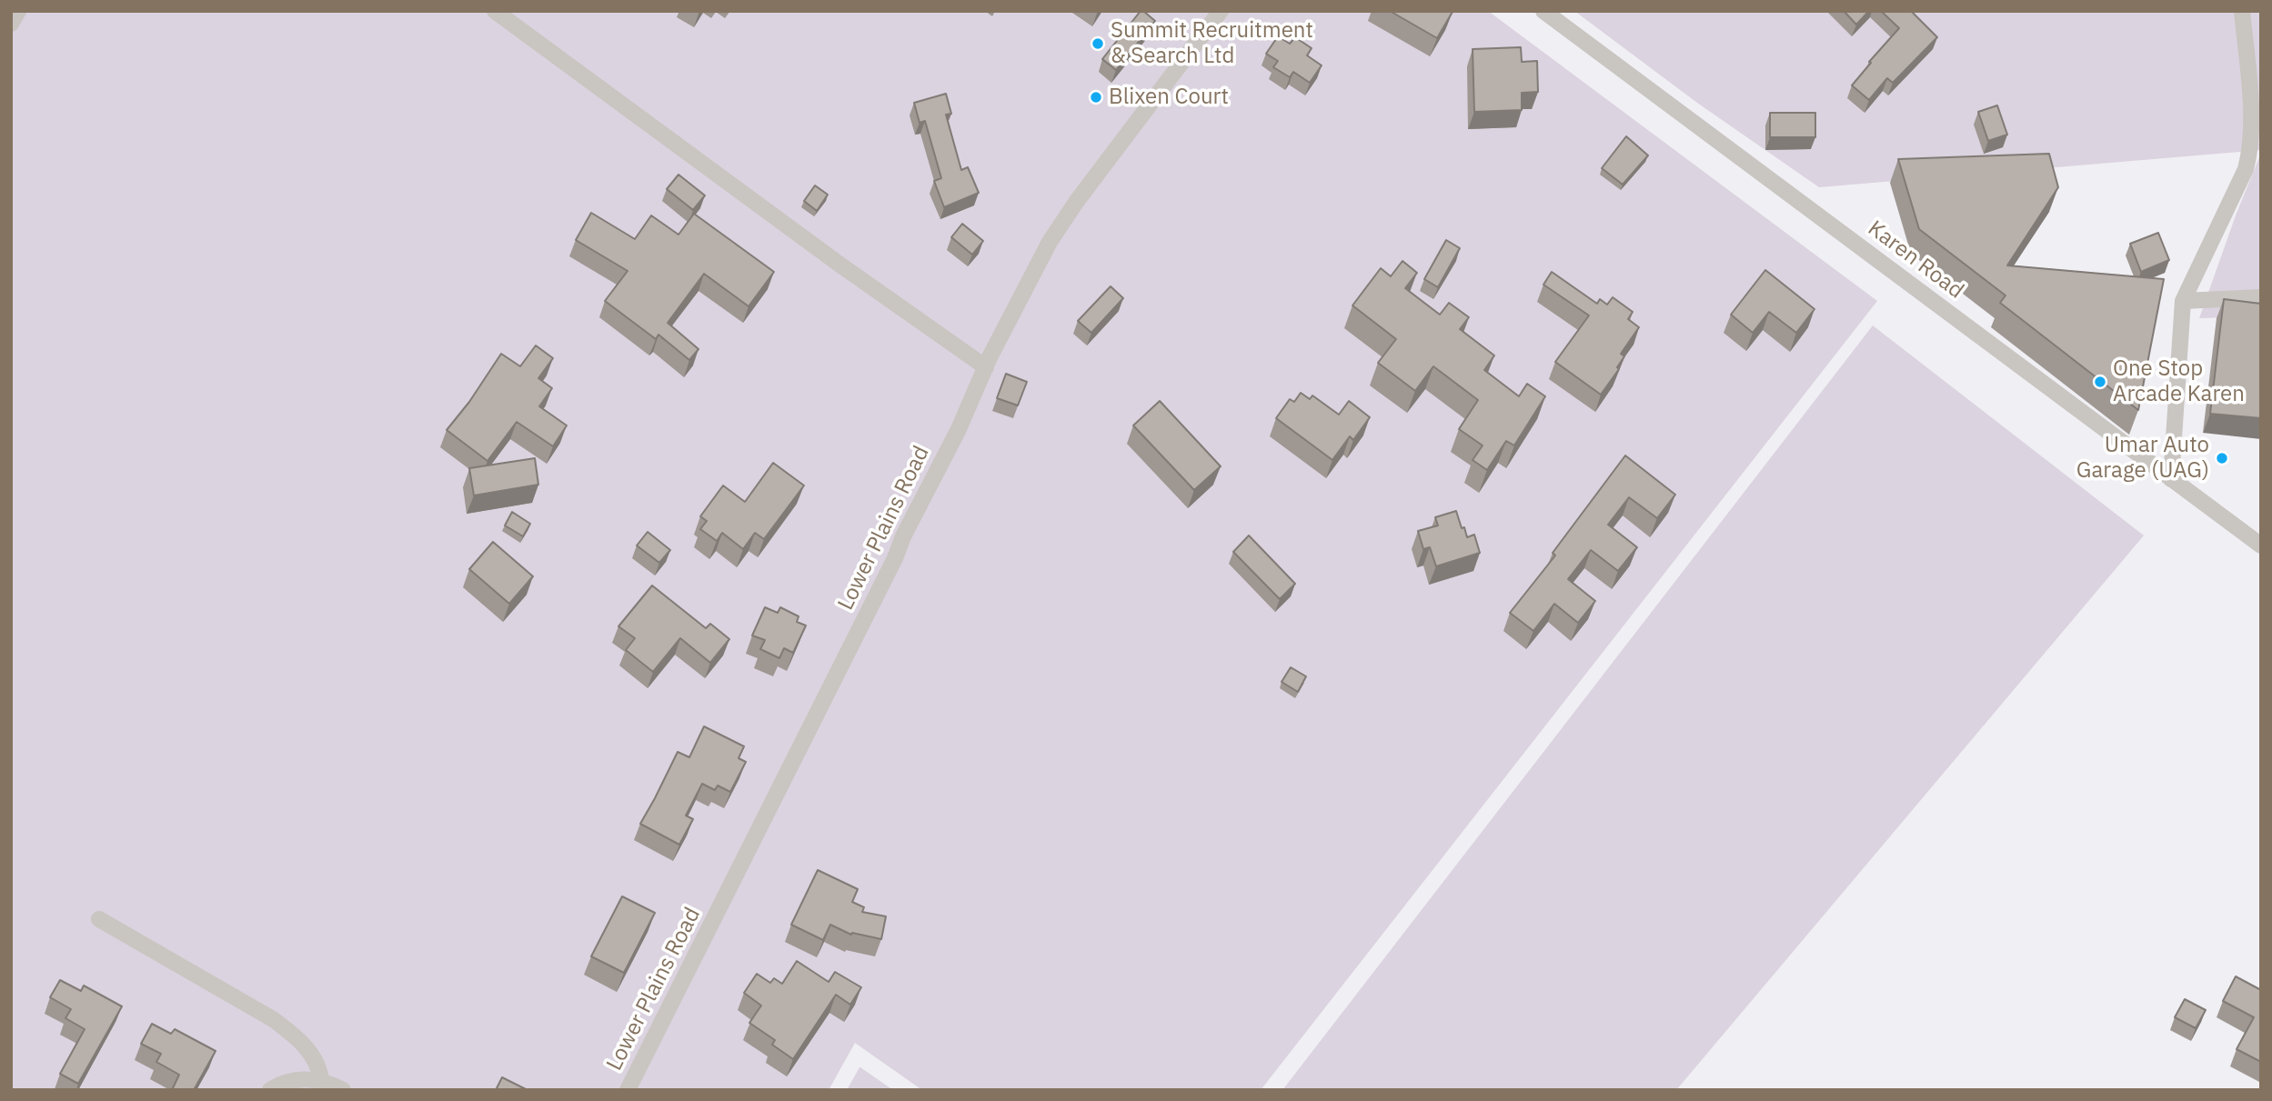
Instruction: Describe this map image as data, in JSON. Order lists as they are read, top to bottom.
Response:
{
  "streets": {
    "street": ["Karen Road", "Lower Plains Road"]
  },
  "places": [
    "Summit Recruitment & Search Ltd",
    "Blixen Court",
    "One Stop Arcade Karen",
    "Umar Auto Garage (UAG)"
  ]
}
